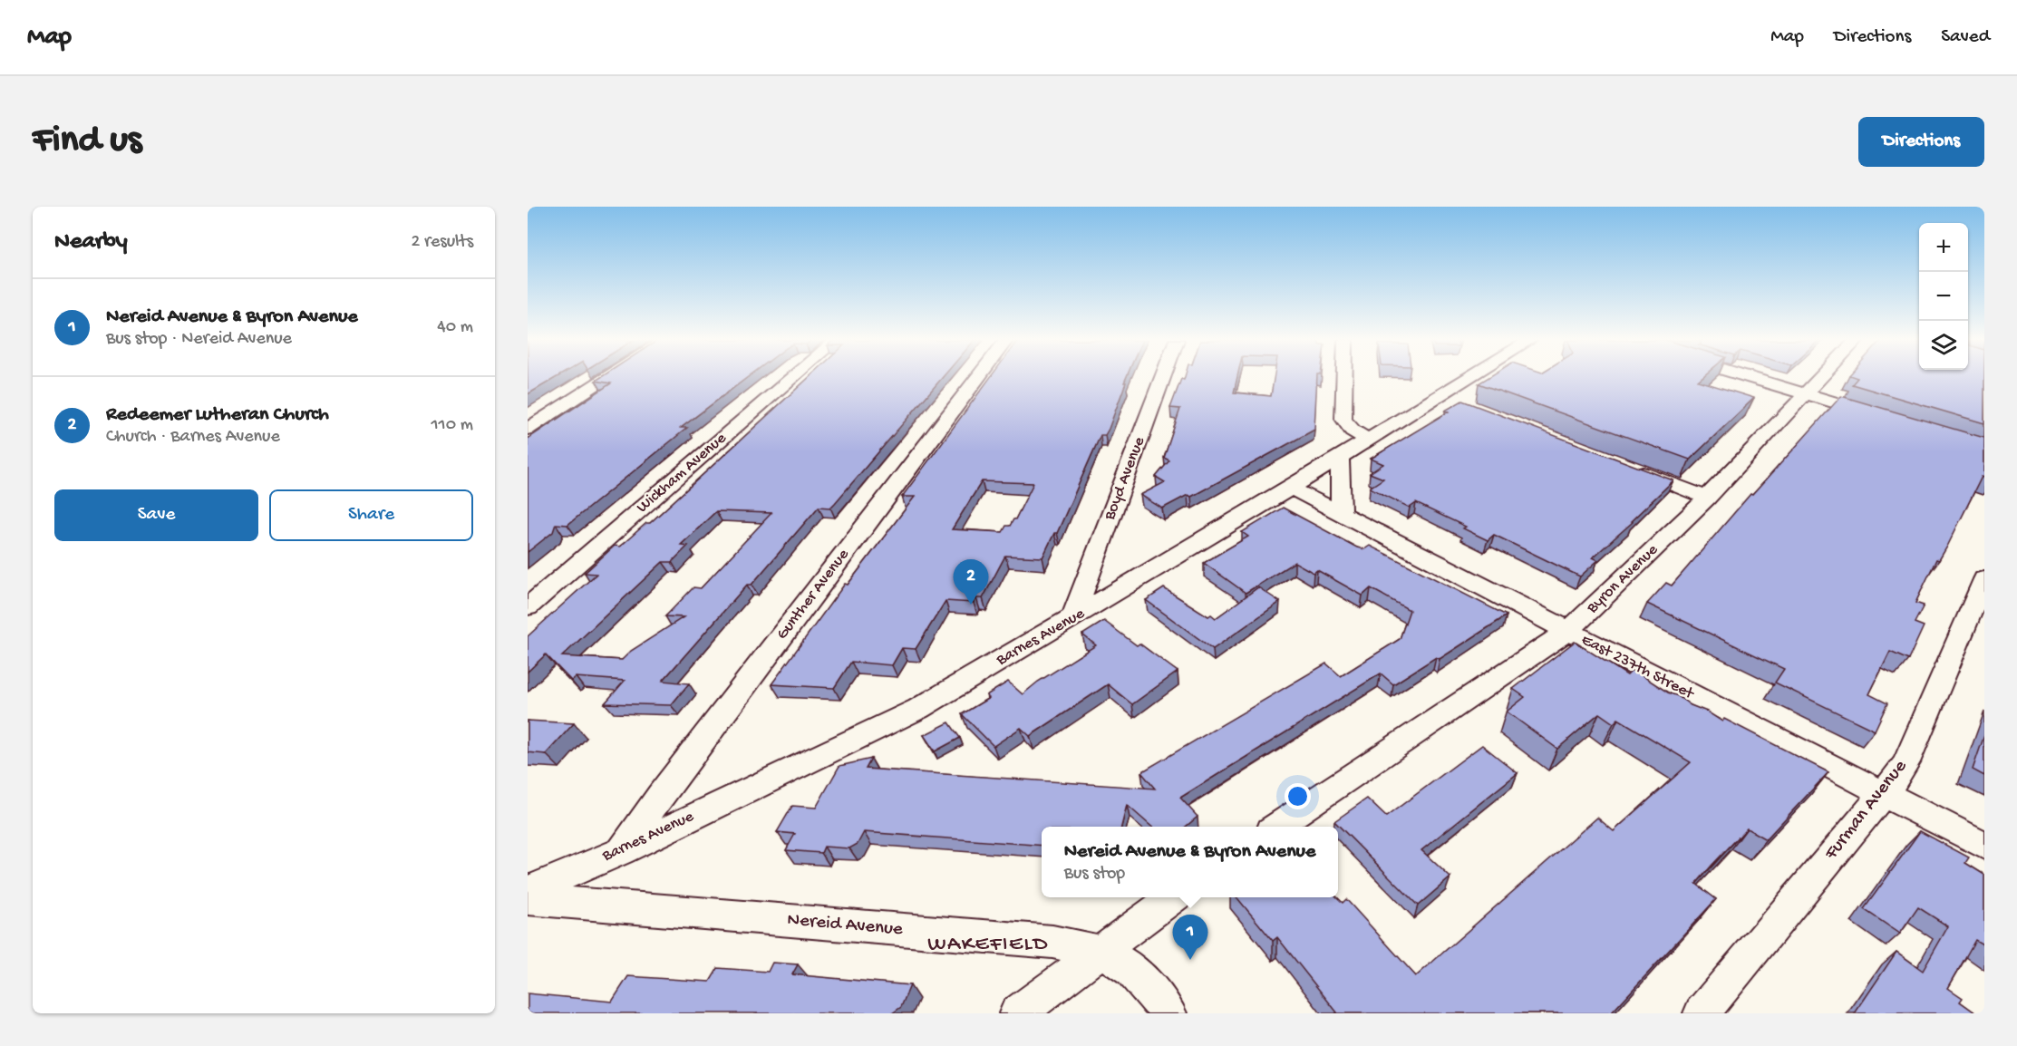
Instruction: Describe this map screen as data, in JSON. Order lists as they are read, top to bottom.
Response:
{
  "streets": {
    "street": [
      "Wickham Avenue",
      "Boyd Avenue",
      "Byron Avenue",
      "Gunther Avenue",
      "Barnes Avenue",
      "East 237th Street",
      "Furman Avenue",
      "Nereid Avenue"
    ]
  },
  "crossings": [
    ["Boyd Avenue", "Barnes Avenue"],
    ["Byron Avenue", "East 237th Street"],
    ["Gunther Avenue", "Barnes Avenue"],
    ["Barnes Avenue", "East 237th Street"],
    ["East 237th Street", "Furman Avenue"]
  ],
  "districts": ["WAKEFIELD"],
  "page": {
    "header": "Map",
    "nav": ["Map", "Directions", "Saved"],
    "buttons": [
      "Directions",
      ["Save", "Share"]
    ],
    "title": "Find us",
    "heading": ["Nearby", "2 results"],
    "map_buttons": ["+", "−"],
    "list": [
      {
        "mark": "1",
        "name": "Nereid Avenue & Byron Avenue",
        "note": "Bus stop · Nereid Avenue",
        "value": "40 m"
      },
      {
        "mark": "2",
        "name": "Redeemer Lutheran Church",
        "note": "Church · Barnes Avenue",
        "value": "110 m"
      }
    ],
    "pins": ["2", "1"],
    "popup": ["Nereid Avenue & Byron Avenue", "Bus stop"]
  }
}
